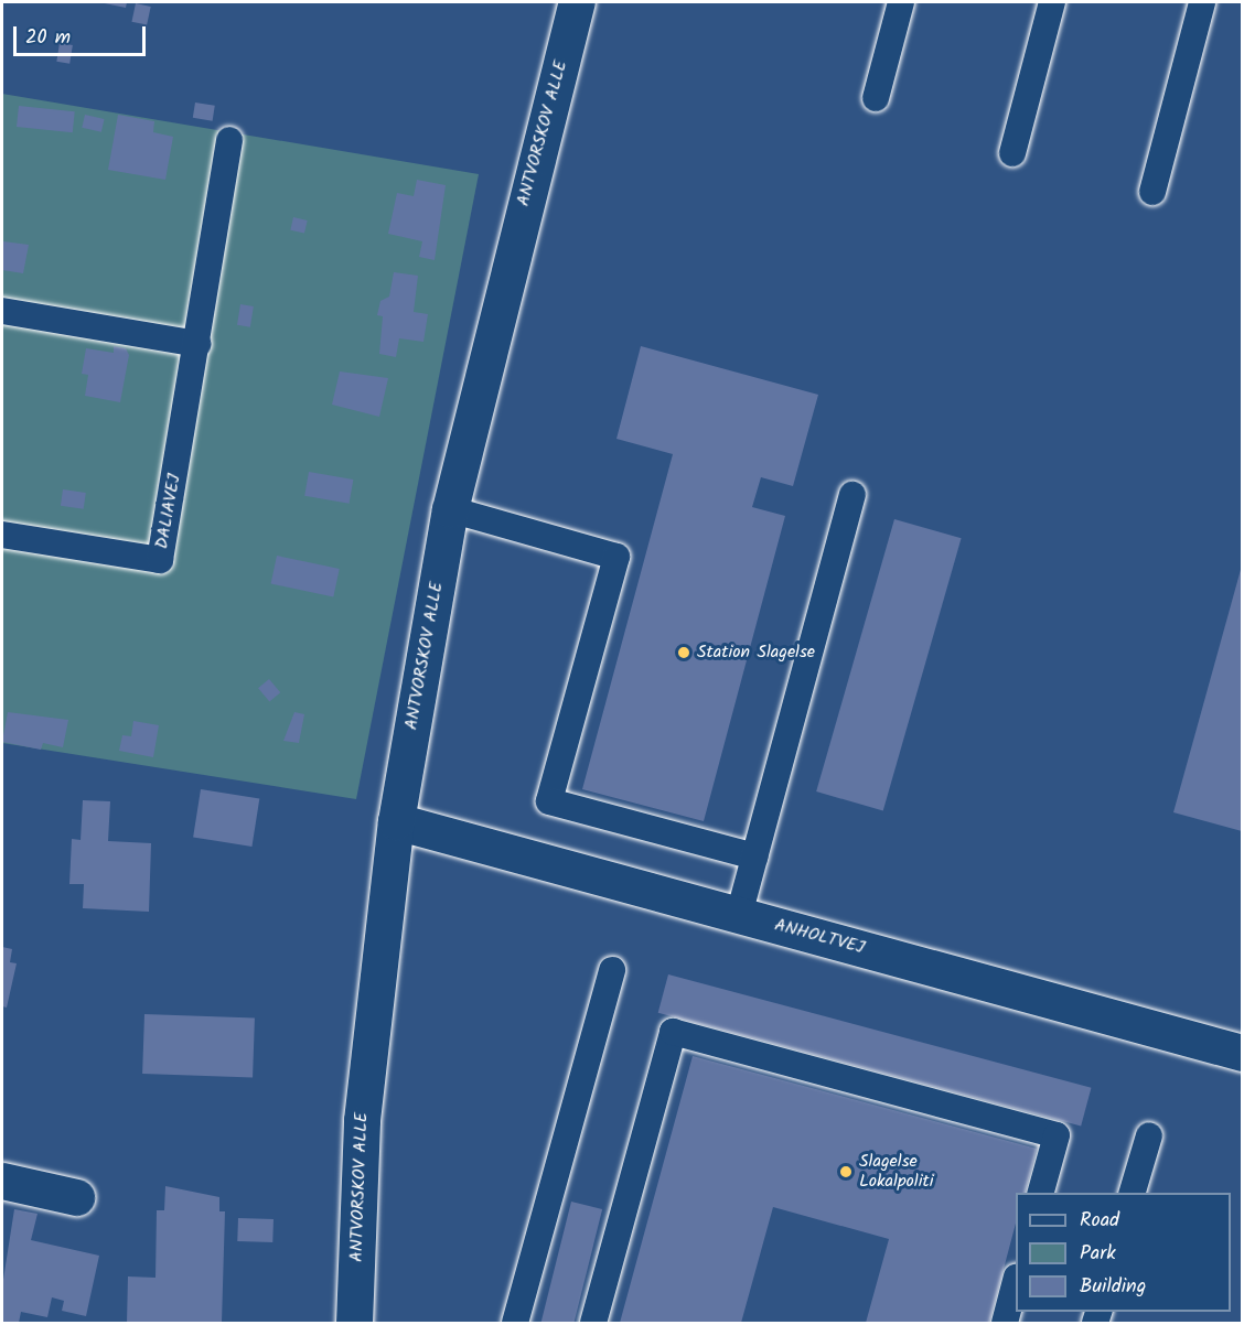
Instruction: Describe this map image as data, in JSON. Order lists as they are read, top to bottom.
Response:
{
  "streets": {
    "street": ["ANTVORSKOV ALLE", "ANHOLTVEJ"],
    "lane": ["DALIAVEJ"]
  },
  "crossings": [
    ["ANTVORSKOV ALLE", "ANHOLTVEJ"]
  ],
  "places": ["Station Slagelse", "Slagelse Lokalpoliti"],
  "legend": ["Road", "Park", "Building"],
  "scale_bar": "20 m"
}
